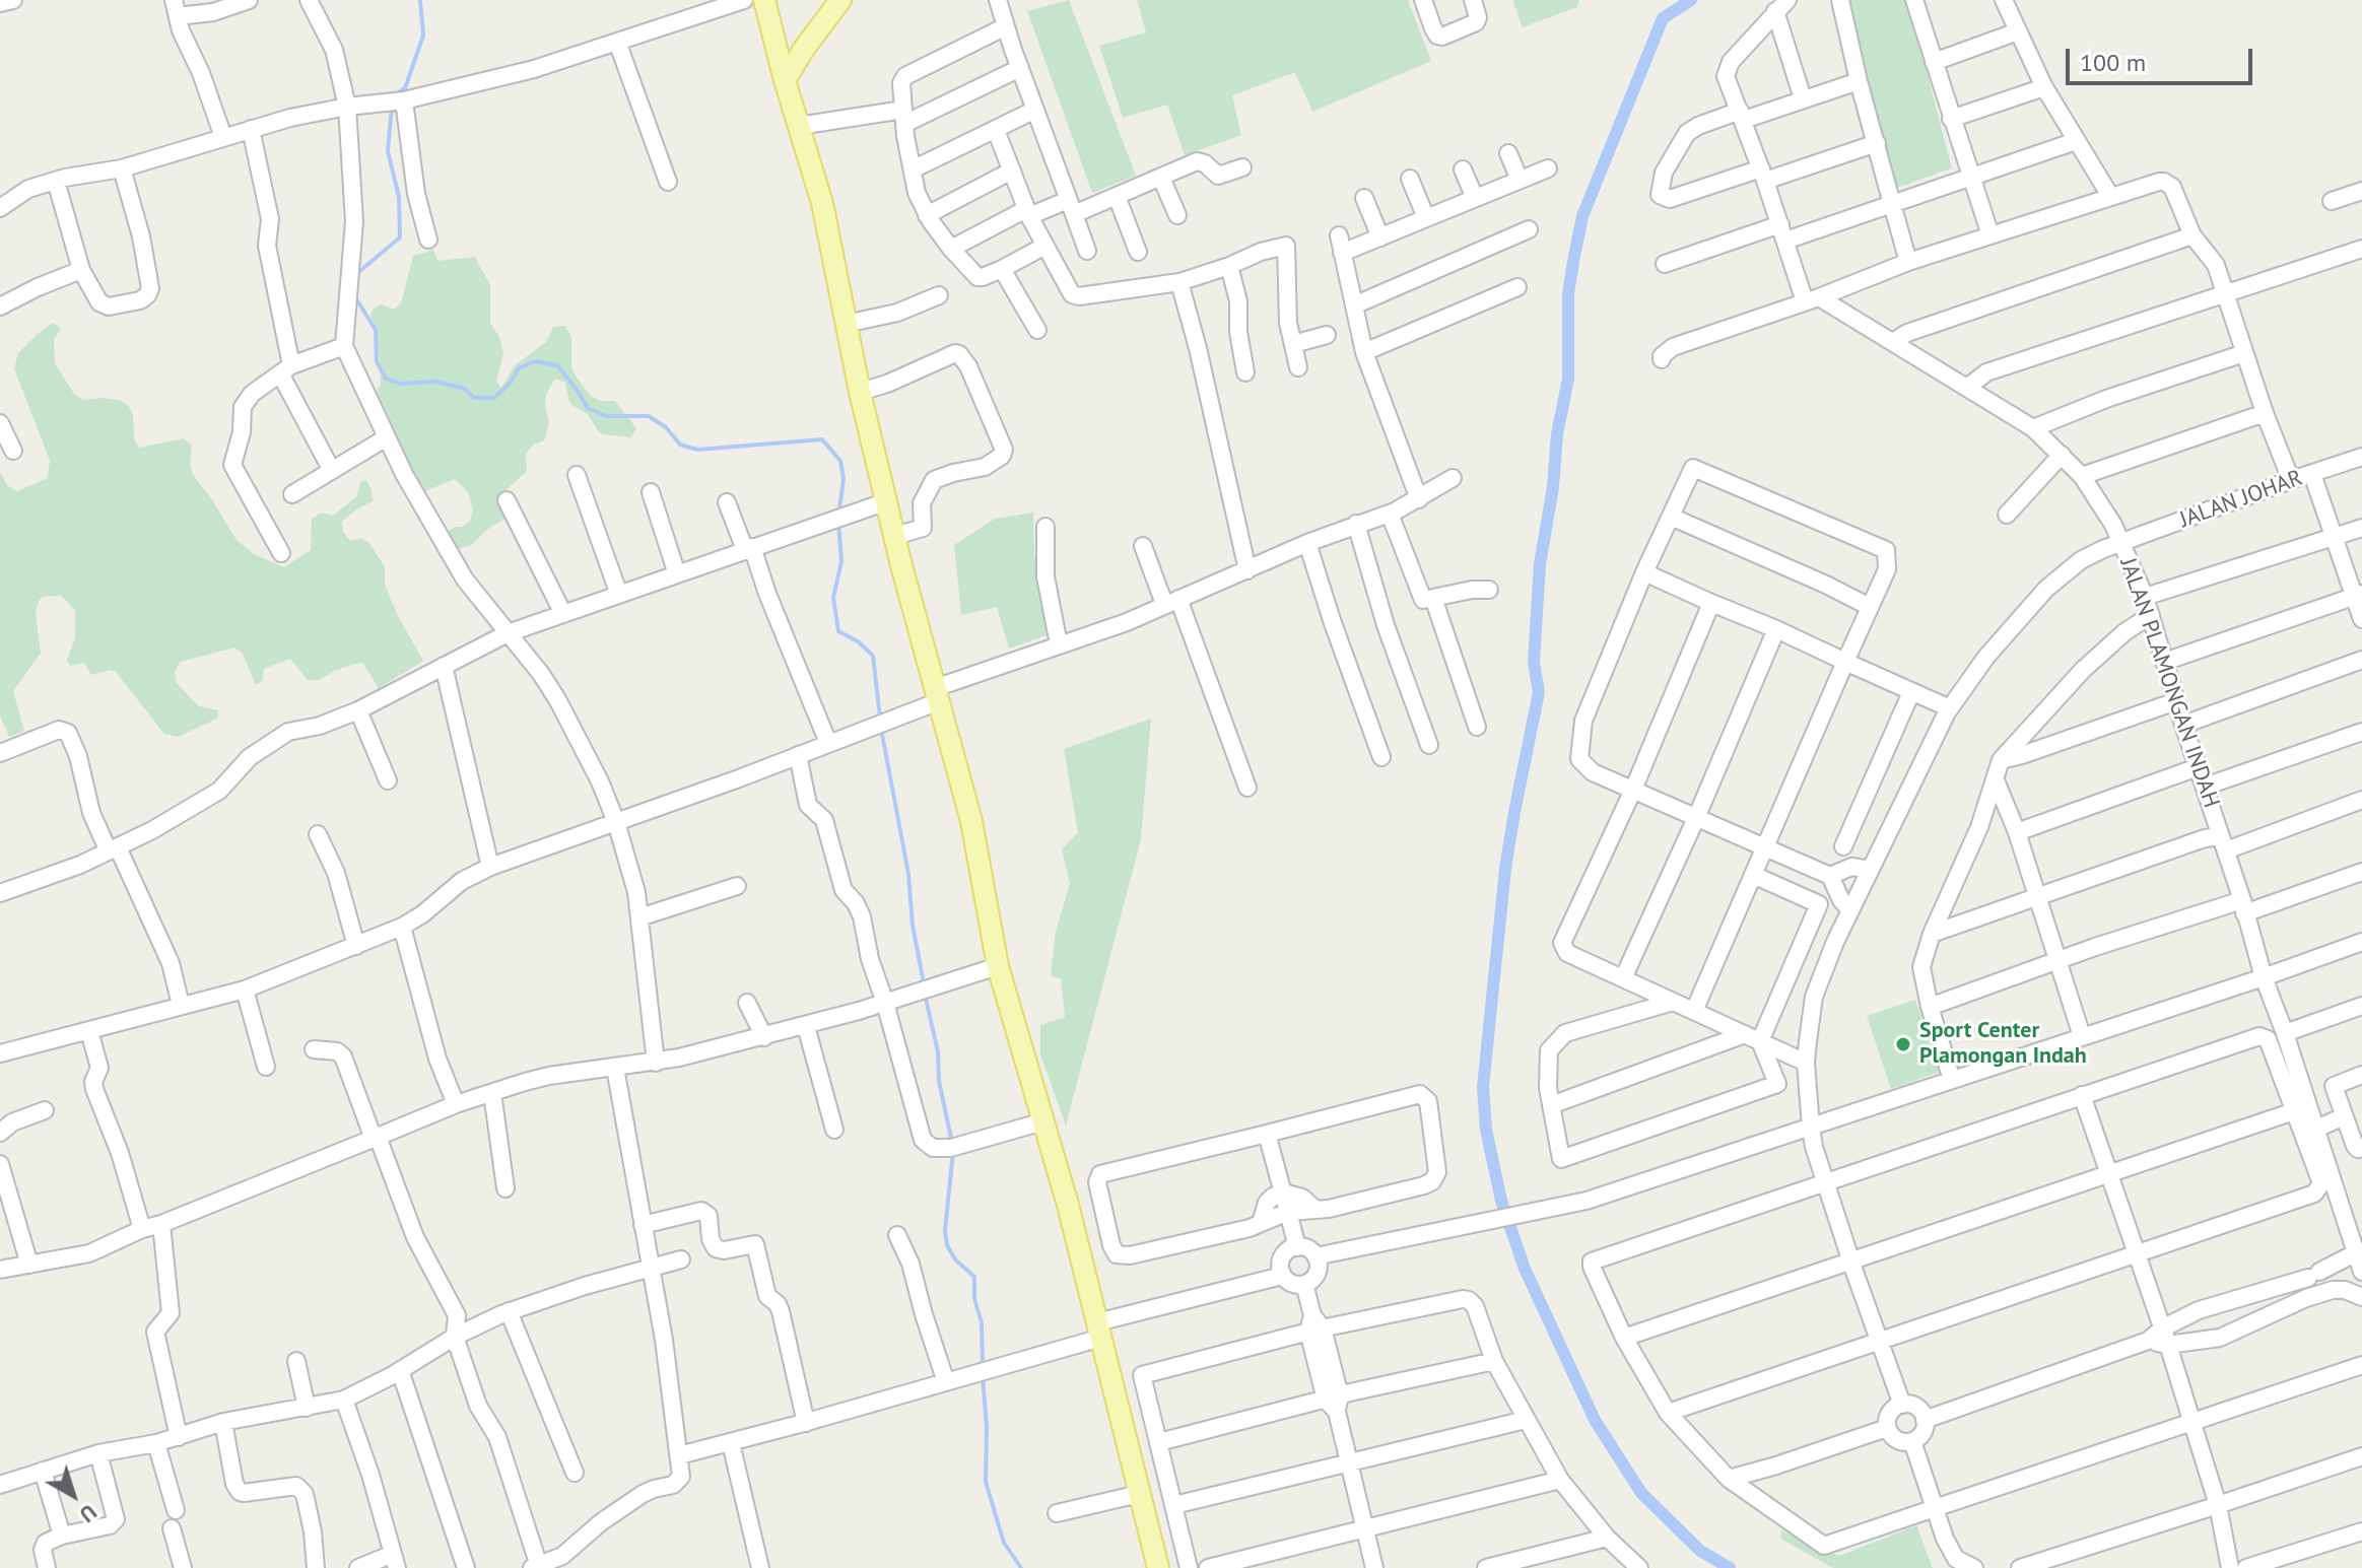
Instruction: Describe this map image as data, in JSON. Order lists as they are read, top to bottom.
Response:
{
  "streets": {
    "street": ["JALAN JOHAR", "JALAN PLAMONGAN INDAH"]
  },
  "crossings": [
    ["JALAN JOHAR", "JALAN PLAMONGAN INDAH"]
  ],
  "places": ["Sport Center Plamongan Indah"],
  "scale_bar": "100 m",
  "north": "bottom right"
}
